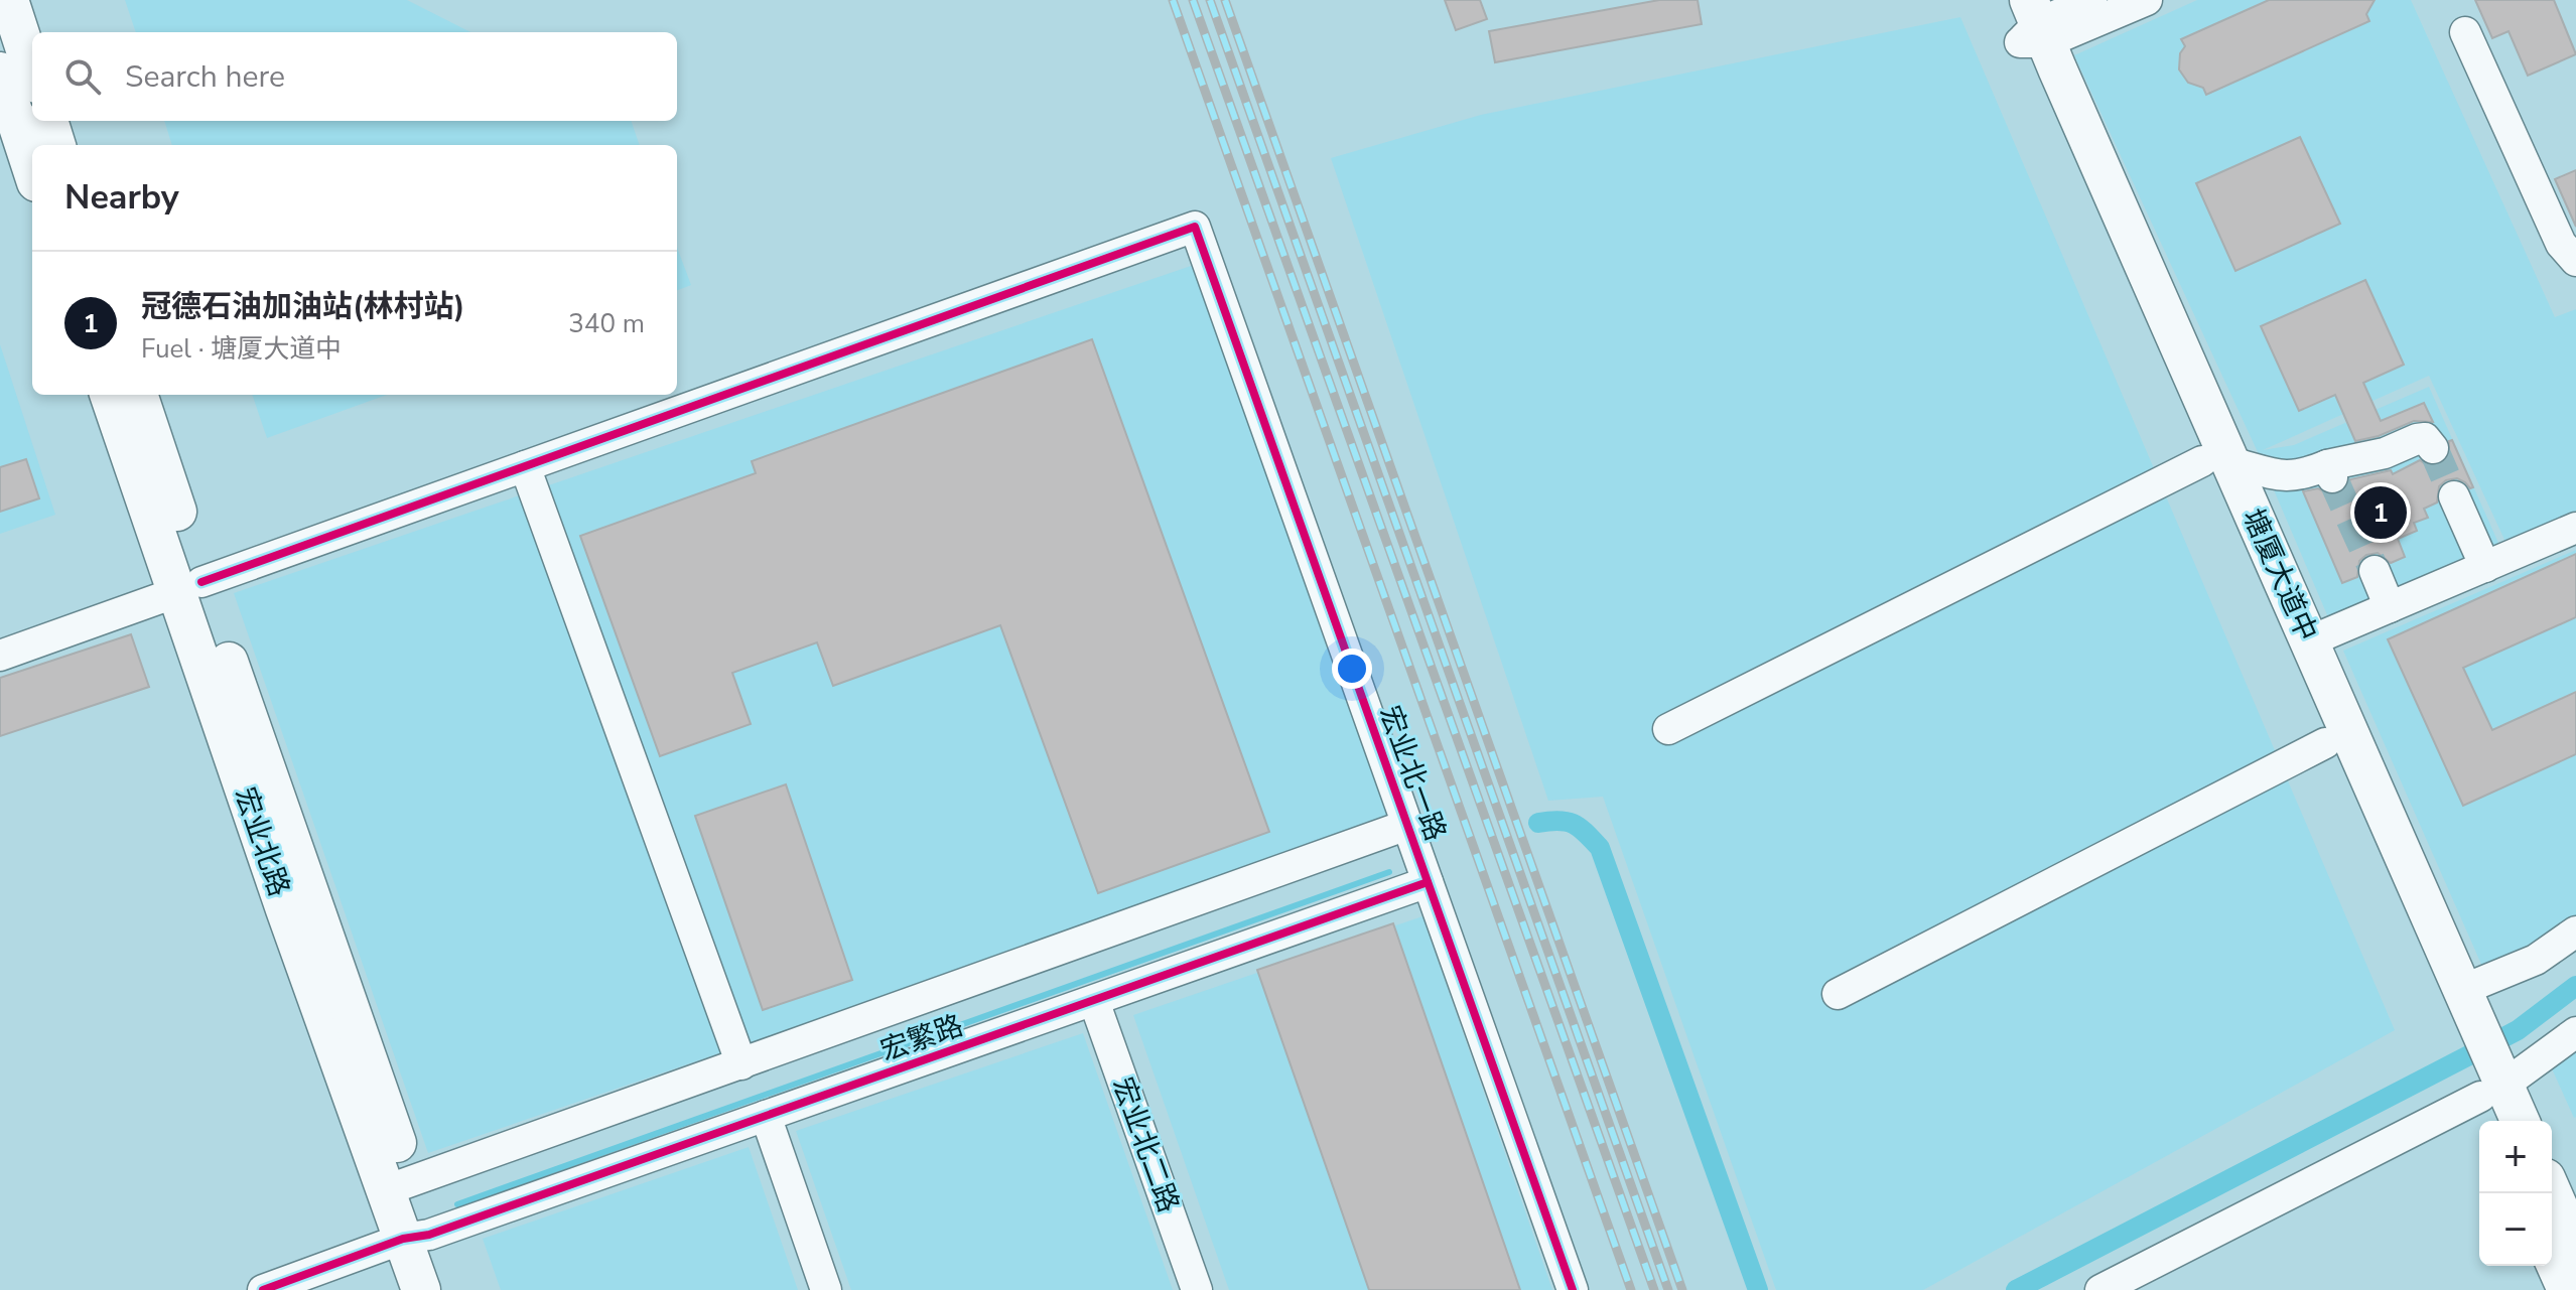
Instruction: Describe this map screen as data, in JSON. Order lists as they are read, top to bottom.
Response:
{
  "streets": {
    "main road": ["塘厦大道中", "宏业北路"],
    "street": ["宏业北一路", "宏繁路", "宏业北二路"]
  },
  "crossings": [
    ["宏业北一路", "宏繁路"],
    ["宏业北路", "宏繁路"],
    ["宏繁路", "宏业北二路"]
  ],
  "page": {
    "search": "Search here",
    "heading": "Nearby",
    "list": [
      {
        "mark": "1",
        "name": "冠德石油加油站(林村站)",
        "note": "Fuel · 塘厦大道中",
        "value": "340 m"
      }
    ],
    "pins": "1",
    "map_buttons": ["+", "−"]
  }
}
